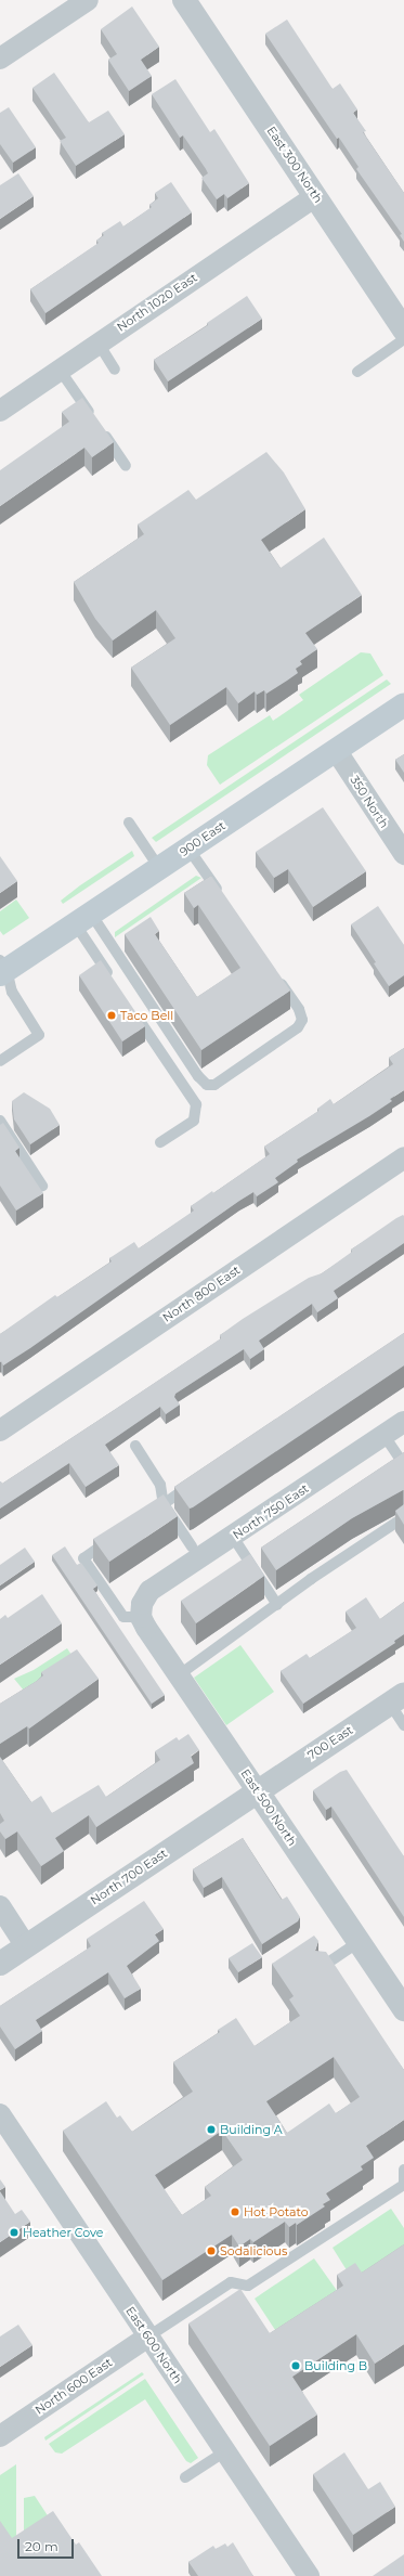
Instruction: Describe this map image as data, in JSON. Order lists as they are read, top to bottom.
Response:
{
  "streets": {
    "main road": ["900 East"],
    "street": [
      "East 300 North",
      "North 1020 East",
      "350 North",
      "North 800 East",
      "North 750 East",
      "700 East",
      "East 500 North",
      "North 700 East",
      "East 600 North",
      "North 600 East"
    ]
  },
  "crossings": [
    ["East 300 North", "North 1020 East"],
    ["350 North", "900 East"],
    ["North 750 East", "East 500 North"],
    ["700 East", "East 500 North"],
    ["700 East", "North 700 East"],
    ["East 500 North", "North 700 East"],
    ["East 600 North", "North 600 East"]
  ],
  "places": [
    "Taco Bell",
    "Building A",
    "Hot Potato",
    "Heather Cove",
    "Sodalicious",
    "Building B"
  ],
  "scale_bar": "20 m"
}
